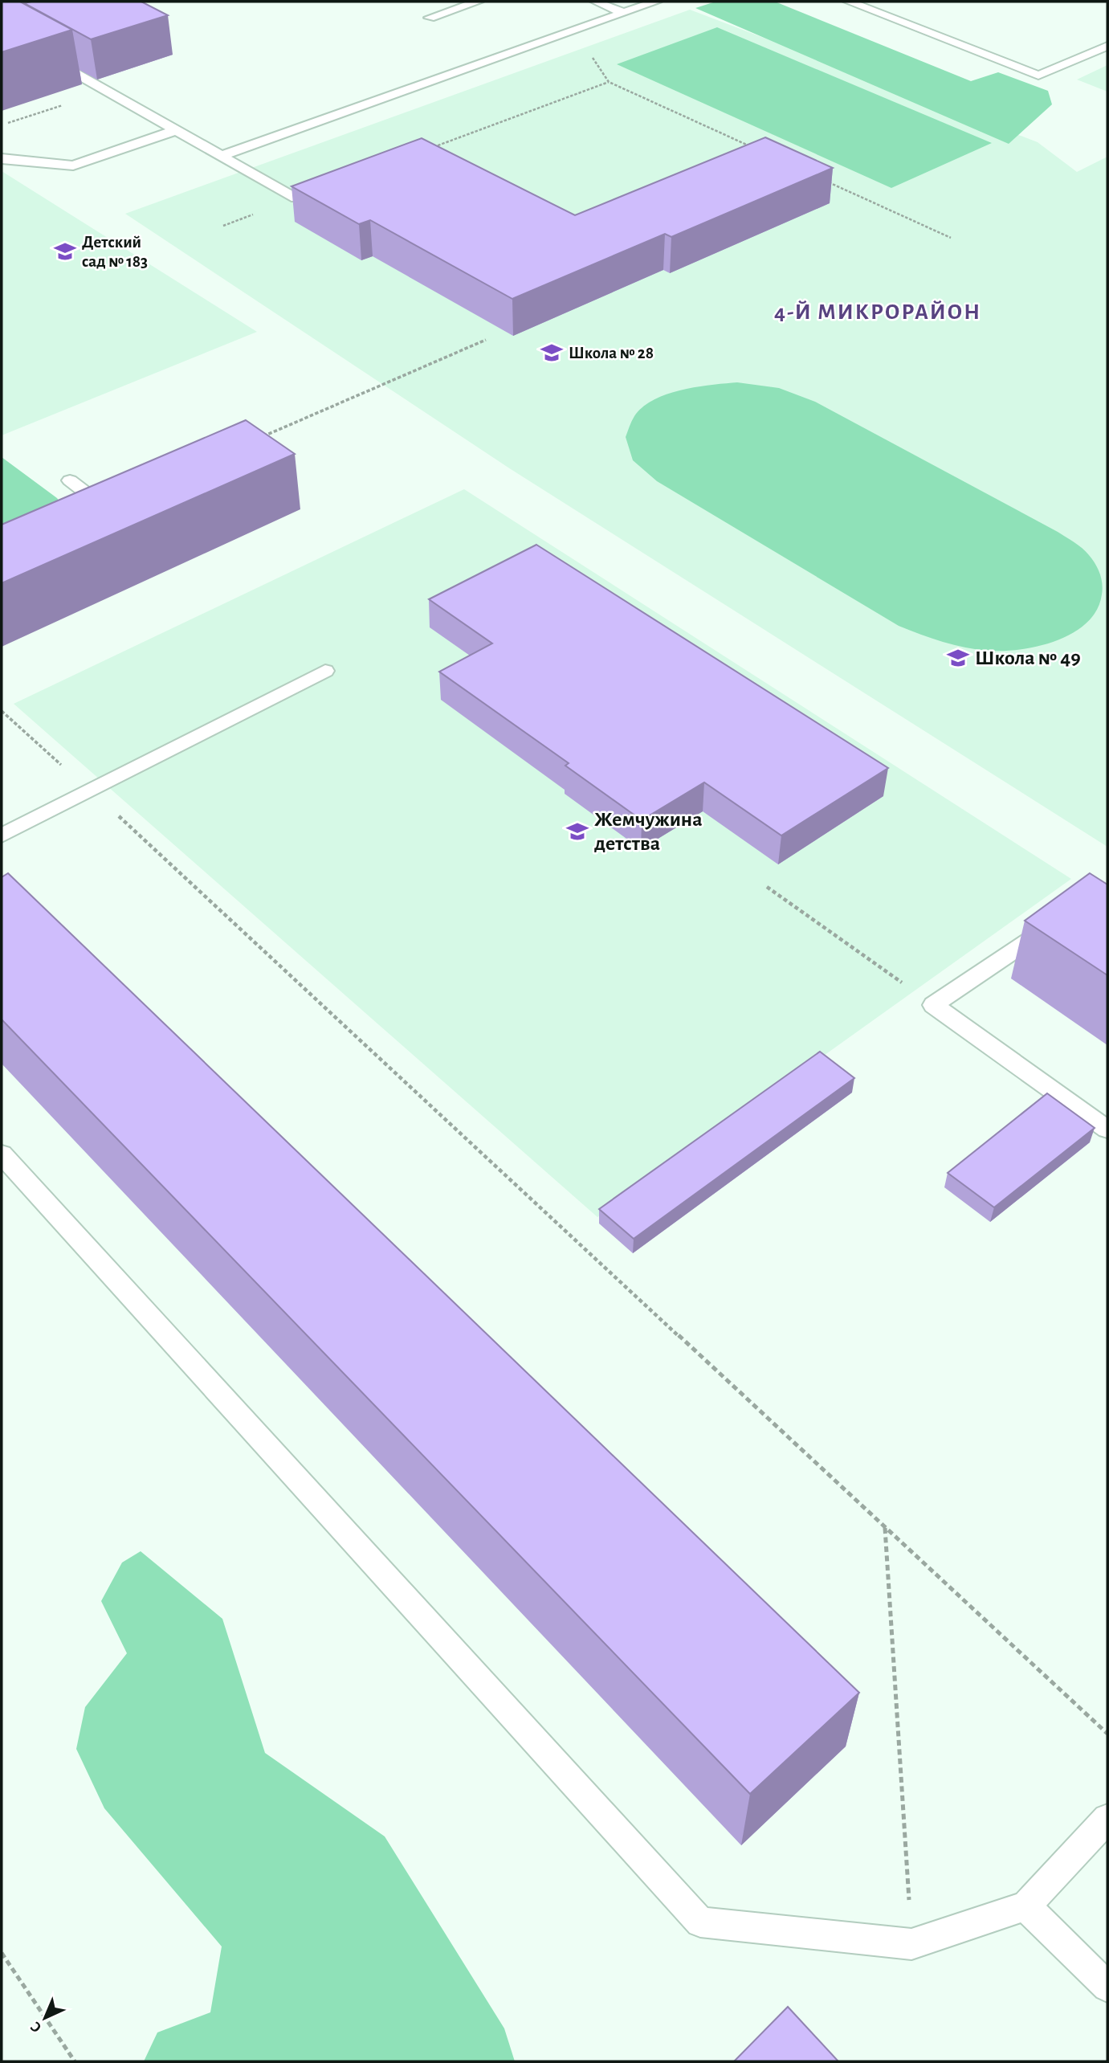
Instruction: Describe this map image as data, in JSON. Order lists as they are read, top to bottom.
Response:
{
  "districts": ["4-Й МИКРОРАЙОН"],
  "places": {
    "school or university": [
      "Детский сад № 183",
      "Школа № 28",
      "Школа № 49",
      "Жемчужина детства"
    ]
  },
  "north": "bottom left"
}
